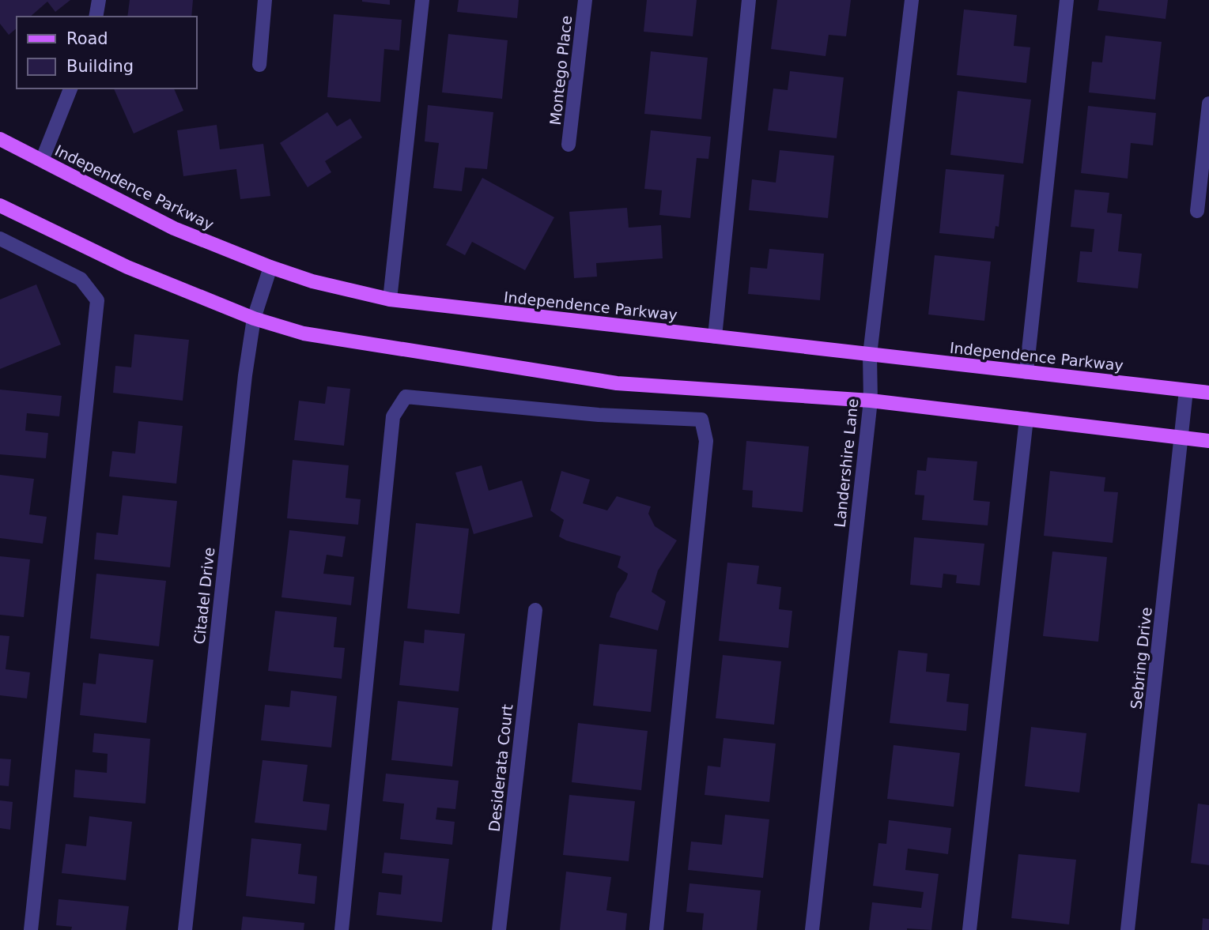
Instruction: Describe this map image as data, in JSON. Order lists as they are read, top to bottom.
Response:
{
  "streets": {
    "main road": ["Independence Parkway"],
    "street": [
      "Montego Place",
      "Landershire Lane",
      "Citadel Drive",
      "Sebring Drive",
      "Desiderata Court"
    ]
  },
  "crossings": [
    ["Independence Parkway", "Landershire Lane"],
    ["Independence Parkway", "Citadel Drive"],
    ["Independence Parkway", "Sebring Drive"]
  ],
  "legend": ["Road", "Building"]
}
